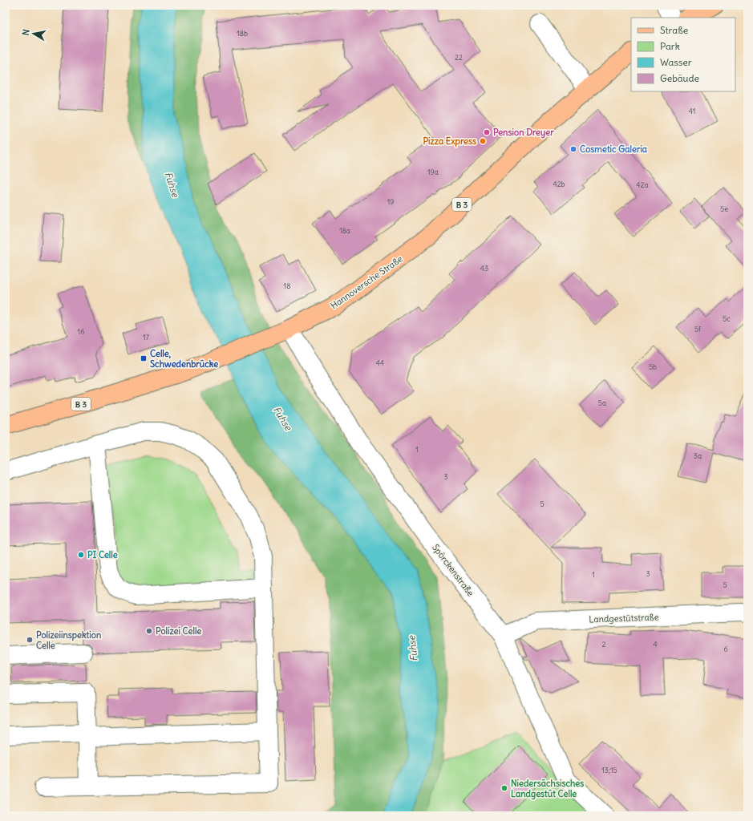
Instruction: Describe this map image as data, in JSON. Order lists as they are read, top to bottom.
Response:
{
  "streets": {
    "main road": ["B 3", "Hannoversche Straße"],
    "street": ["Spörckenstraße", "Landgestütstraße"]
  },
  "crossings": [
    ["Hannoversche Straße", "Spörckenstraße"],
    ["Spörckenstraße", "Landgestütstraße"]
  ],
  "water": ["Fuhse"],
  "places": {
    "other": [
      "Pension Dreyer",
      "Pizza Express",
      "Cosmetic Galeria",
      "PI Celle",
      "Polizei Celle",
      "Polizeiinspektion Celle",
      "Niedersächsisches Landgestüt Celle"
    ],
    "transit": ["Celle, Schwedenbrücke"]
  },
  "house_numbers": [
    "18b",
    "22",
    "41",
    "19a",
    "42b",
    "42a",
    "19",
    "5e",
    "18a",
    "43",
    "18",
    "5c",
    "5f",
    "16",
    "17",
    "44",
    "5b",
    "5a",
    "1",
    "3a",
    "3",
    "5",
    "3",
    "1",
    "5",
    "2",
    "4",
    "6",
    "13;15"
  ],
  "legend": [
    "Straße",
    "Park",
    "Wasser",
    "Gebäude"
  ],
  "north": "left"
}
